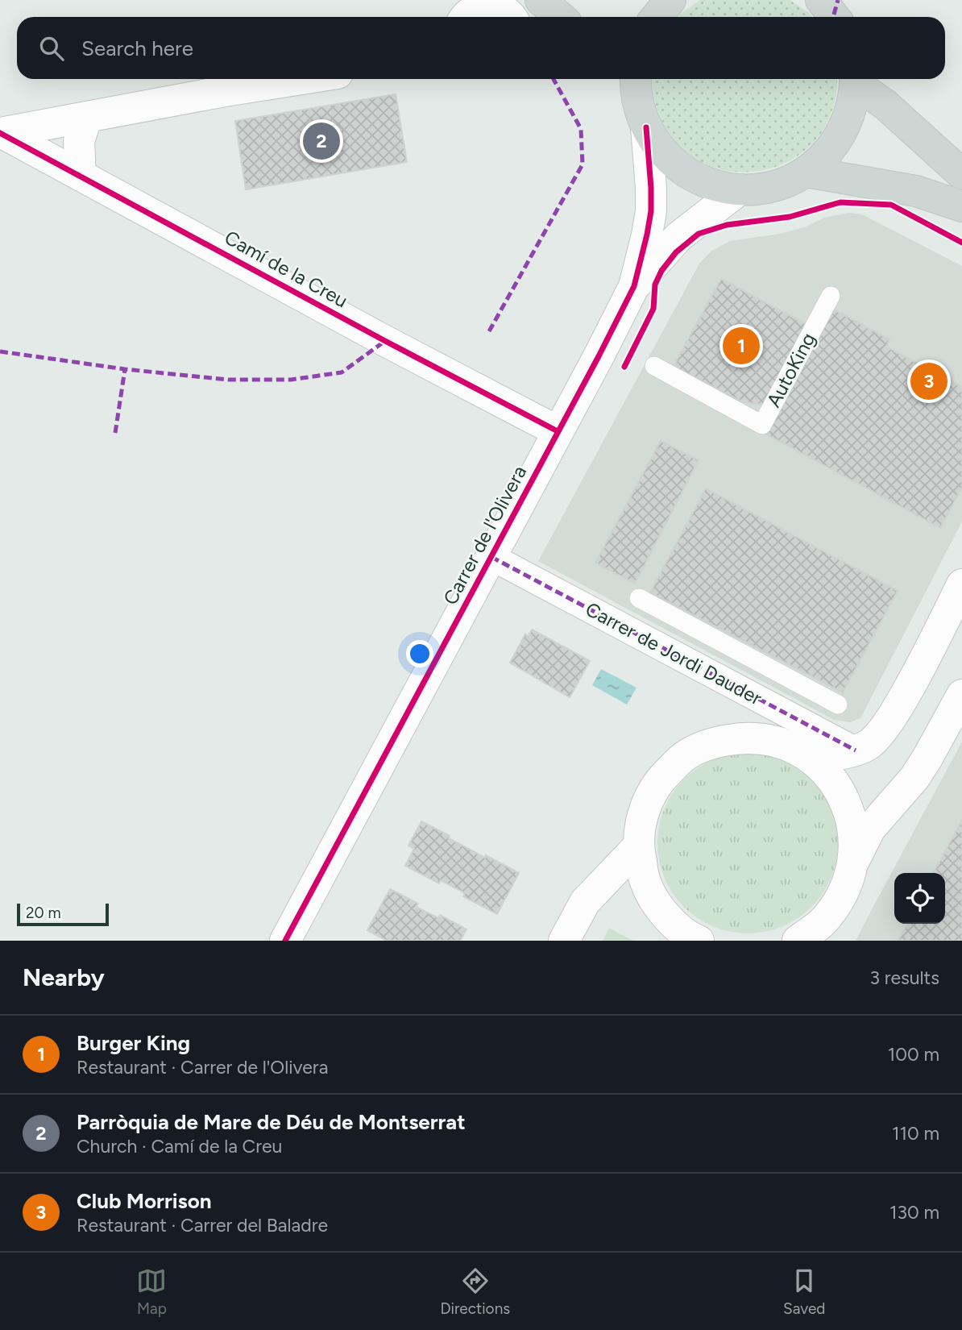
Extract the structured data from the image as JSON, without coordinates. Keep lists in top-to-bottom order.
{
  "streets": {
    "street": ["Camí de la Creu", "Carrer de l'Olivera", "Carrer de Jordi Dauder"],
    "lane": ["AutoKing"]
  },
  "crossings": [
    ["Camí de la Creu", "Carrer de l'Olivera"],
    ["Carrer de l'Olivera", "Carrer de Jordi Dauder"]
  ],
  "scale_bar": "20 m",
  "page": {
    "search": "Search here",
    "pins": ["2", "1", "3"],
    "scale": "20 m",
    "heading": ["Nearby", "3 results"],
    "list": [
      {
        "mark": "1",
        "name": "Burger King",
        "note": "Restaurant · Carrer de l'Olivera",
        "value": "100 m"
      },
      {
        "mark": "2",
        "name": "Parròquia de Mare de Déu de Montserrat",
        "note": "Church · Camí de la Creu",
        "value": "110 m"
      },
      {
        "mark": "3",
        "name": "Club Morrison",
        "note": "Restaurant · Carrer del Baladre",
        "value": "130 m"
      }
    ],
    "nav": ["Map", "Directions", "Saved"]
  }
}
